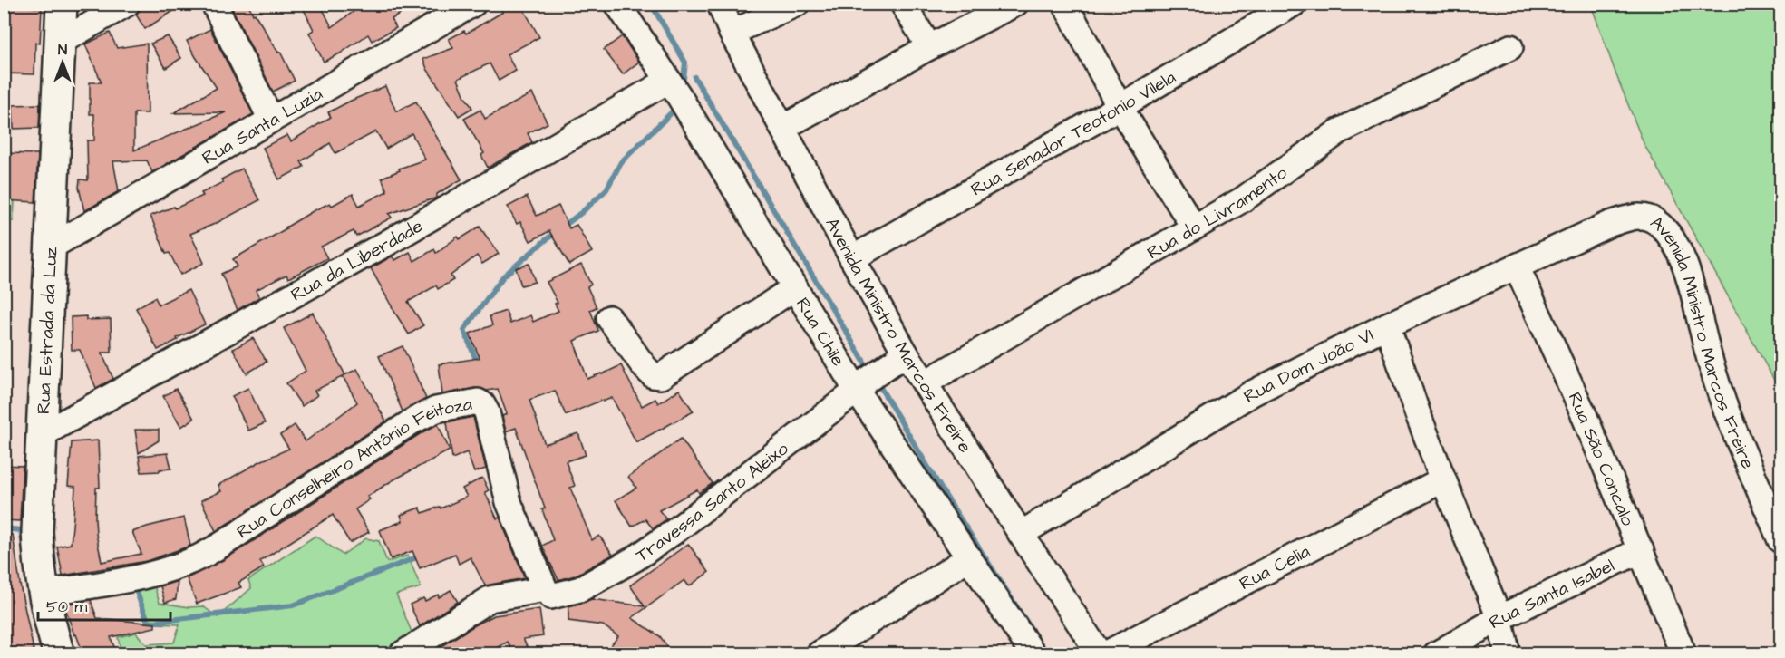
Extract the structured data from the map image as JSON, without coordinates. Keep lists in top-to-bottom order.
{
  "streets": {
    "main road": ["Rua Estrada da Luz"],
    "street": [
      "Rua Santa Luzia",
      "Rua Senador Teotonio Vilela",
      "Rua do Livramento",
      "Rua da Liberdade",
      "Rua Chile",
      "Avenida Ministro Marcos Freire",
      "Rua Dom João VI",
      "Rua São Concalo",
      "Rua Conselheiro Antônio Feitoza",
      "Travessa Santo Aleixo",
      "Rua Celia",
      "Rua Santa Isabel"
    ]
  },
  "crossings": [
    ["Rua Santa Luzia", "Rua Estrada da Luz"],
    ["Rua Senador Teotonio Vilela", "Avenida Ministro Marcos Freire"],
    ["Rua do Livramento", "Avenida Ministro Marcos Freire"],
    ["Rua da Liberdade", "Rua Estrada da Luz"],
    ["Rua da Liberdade", "Rua Chile"],
    ["Rua Estrada da Luz", "Rua Conselheiro Antônio Feitoza"],
    ["Rua Chile", "Travessa Santo Aleixo"],
    ["Avenida Ministro Marcos Freire", "Rua Dom João VI"],
    ["Rua Dom João VI", "Rua São Concalo"],
    ["Rua São Concalo", "Rua Santa Isabel"],
    ["Rua Conselheiro Antônio Feitoza", "Travessa Santo Aleixo"]
  ],
  "scale_bar": "50 m",
  "north": "top"
}
